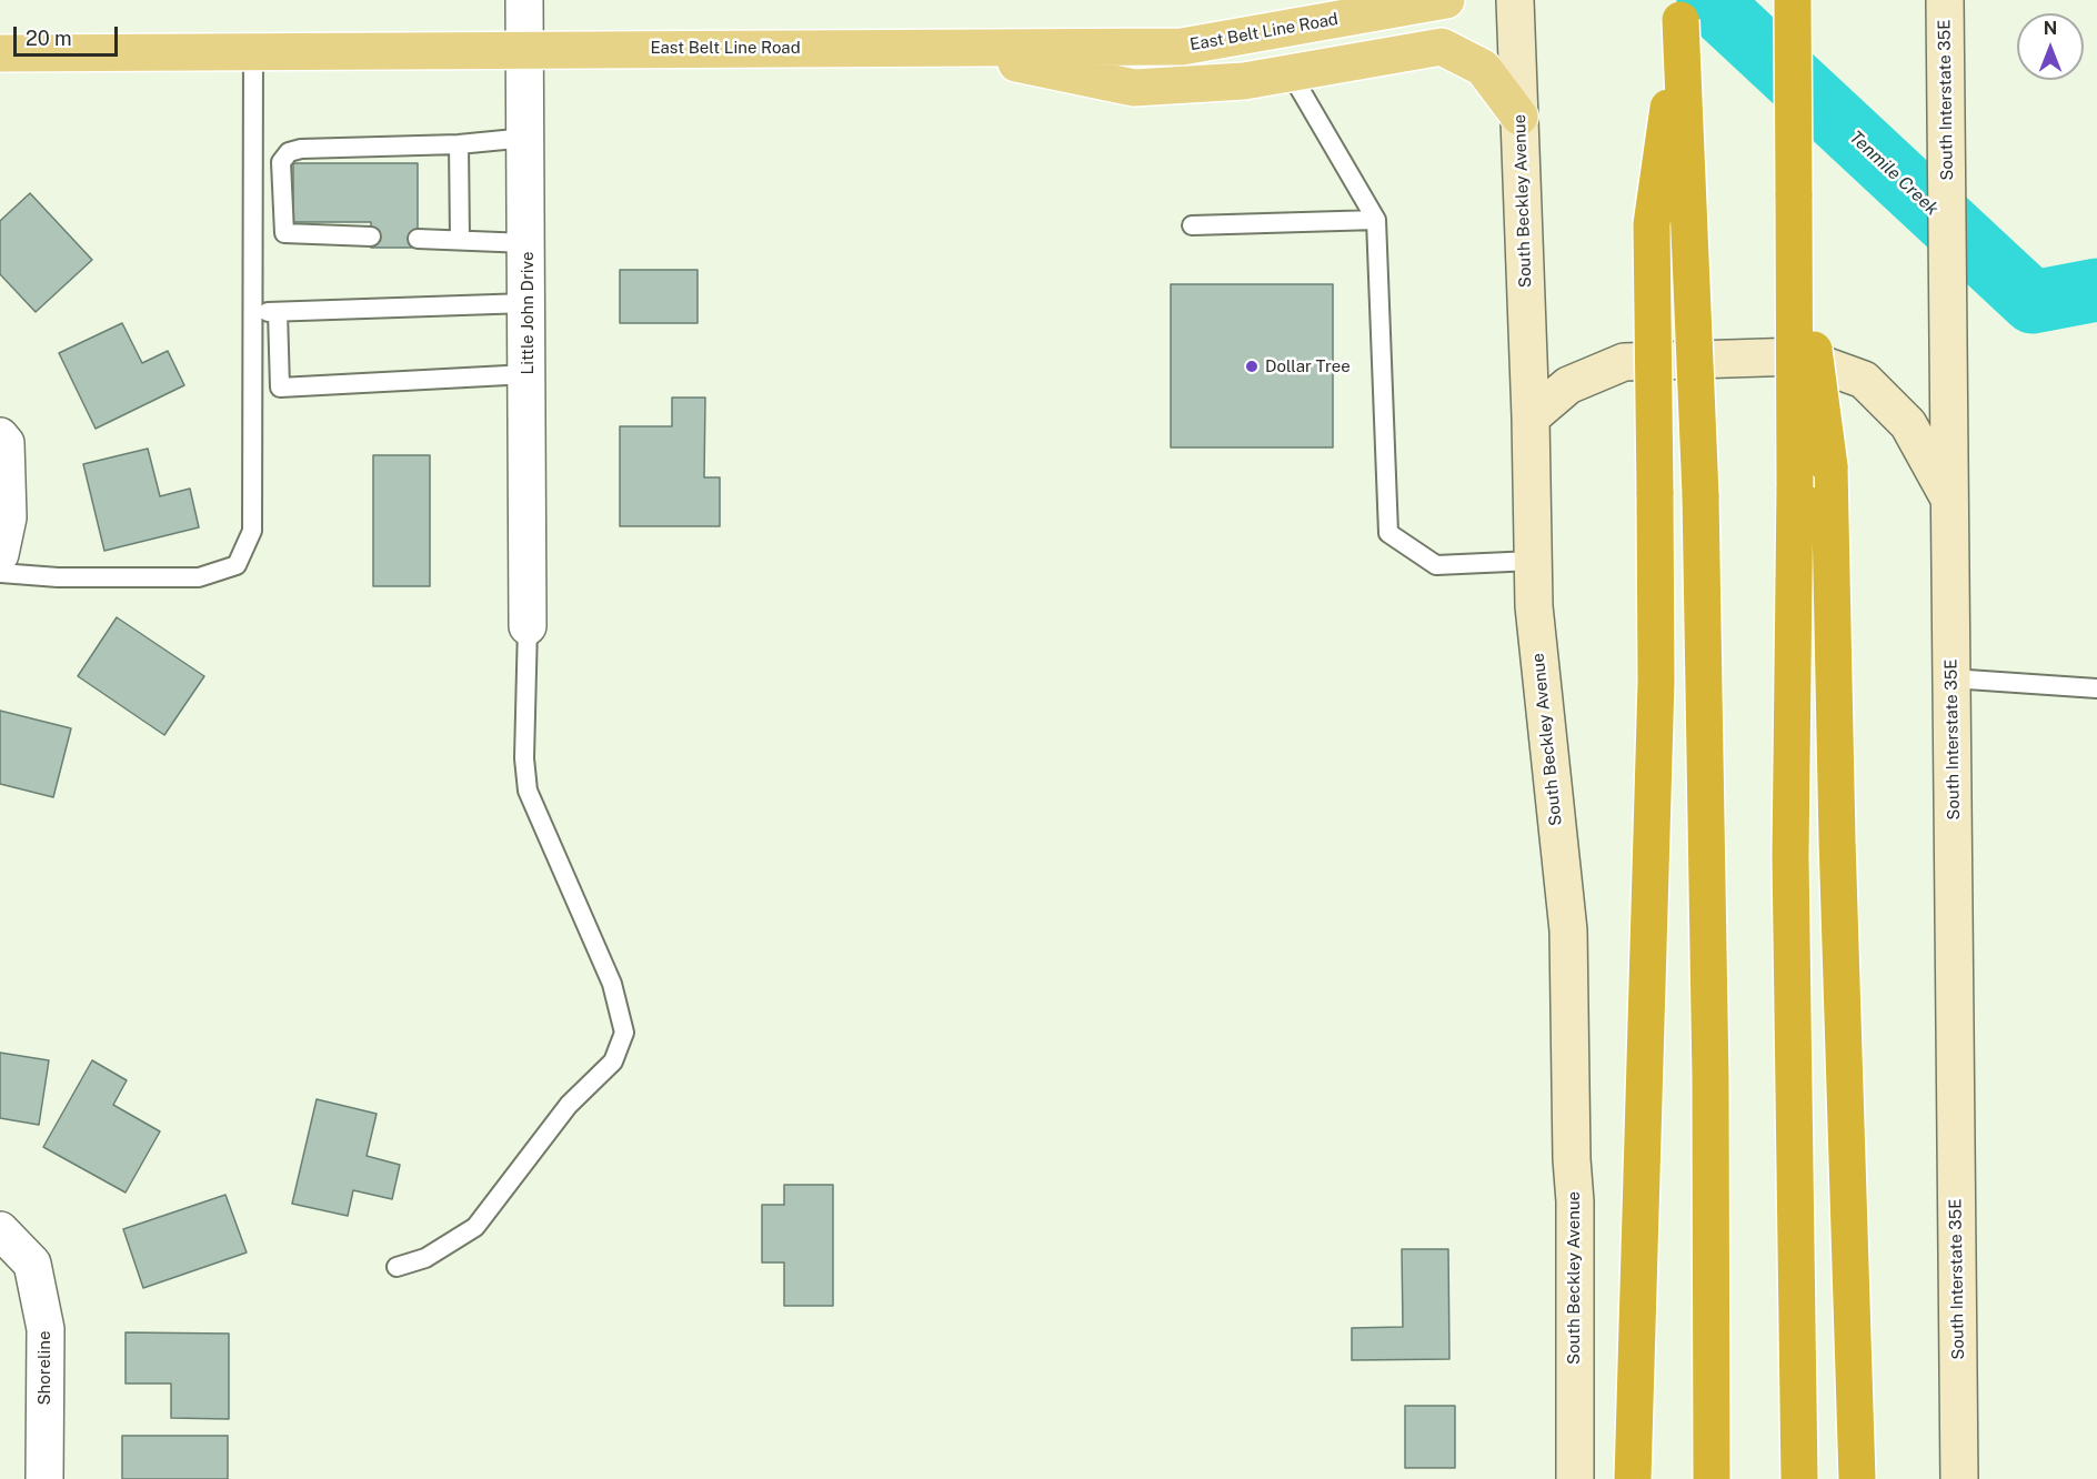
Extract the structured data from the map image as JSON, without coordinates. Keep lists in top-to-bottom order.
{
  "streets": {
    "main road": ["East Belt Line Road", "South Interstate 35E", "South Beckley Avenue"],
    "street": ["Little John Drive", "Shoreline"]
  },
  "crossings": [
    ["East Belt Line Road", "Little John Drive"]
  ],
  "water": ["Tenmile Creek"],
  "places": ["Dollar Tree"],
  "scale_bar": "20 m",
  "north": "top"
}
